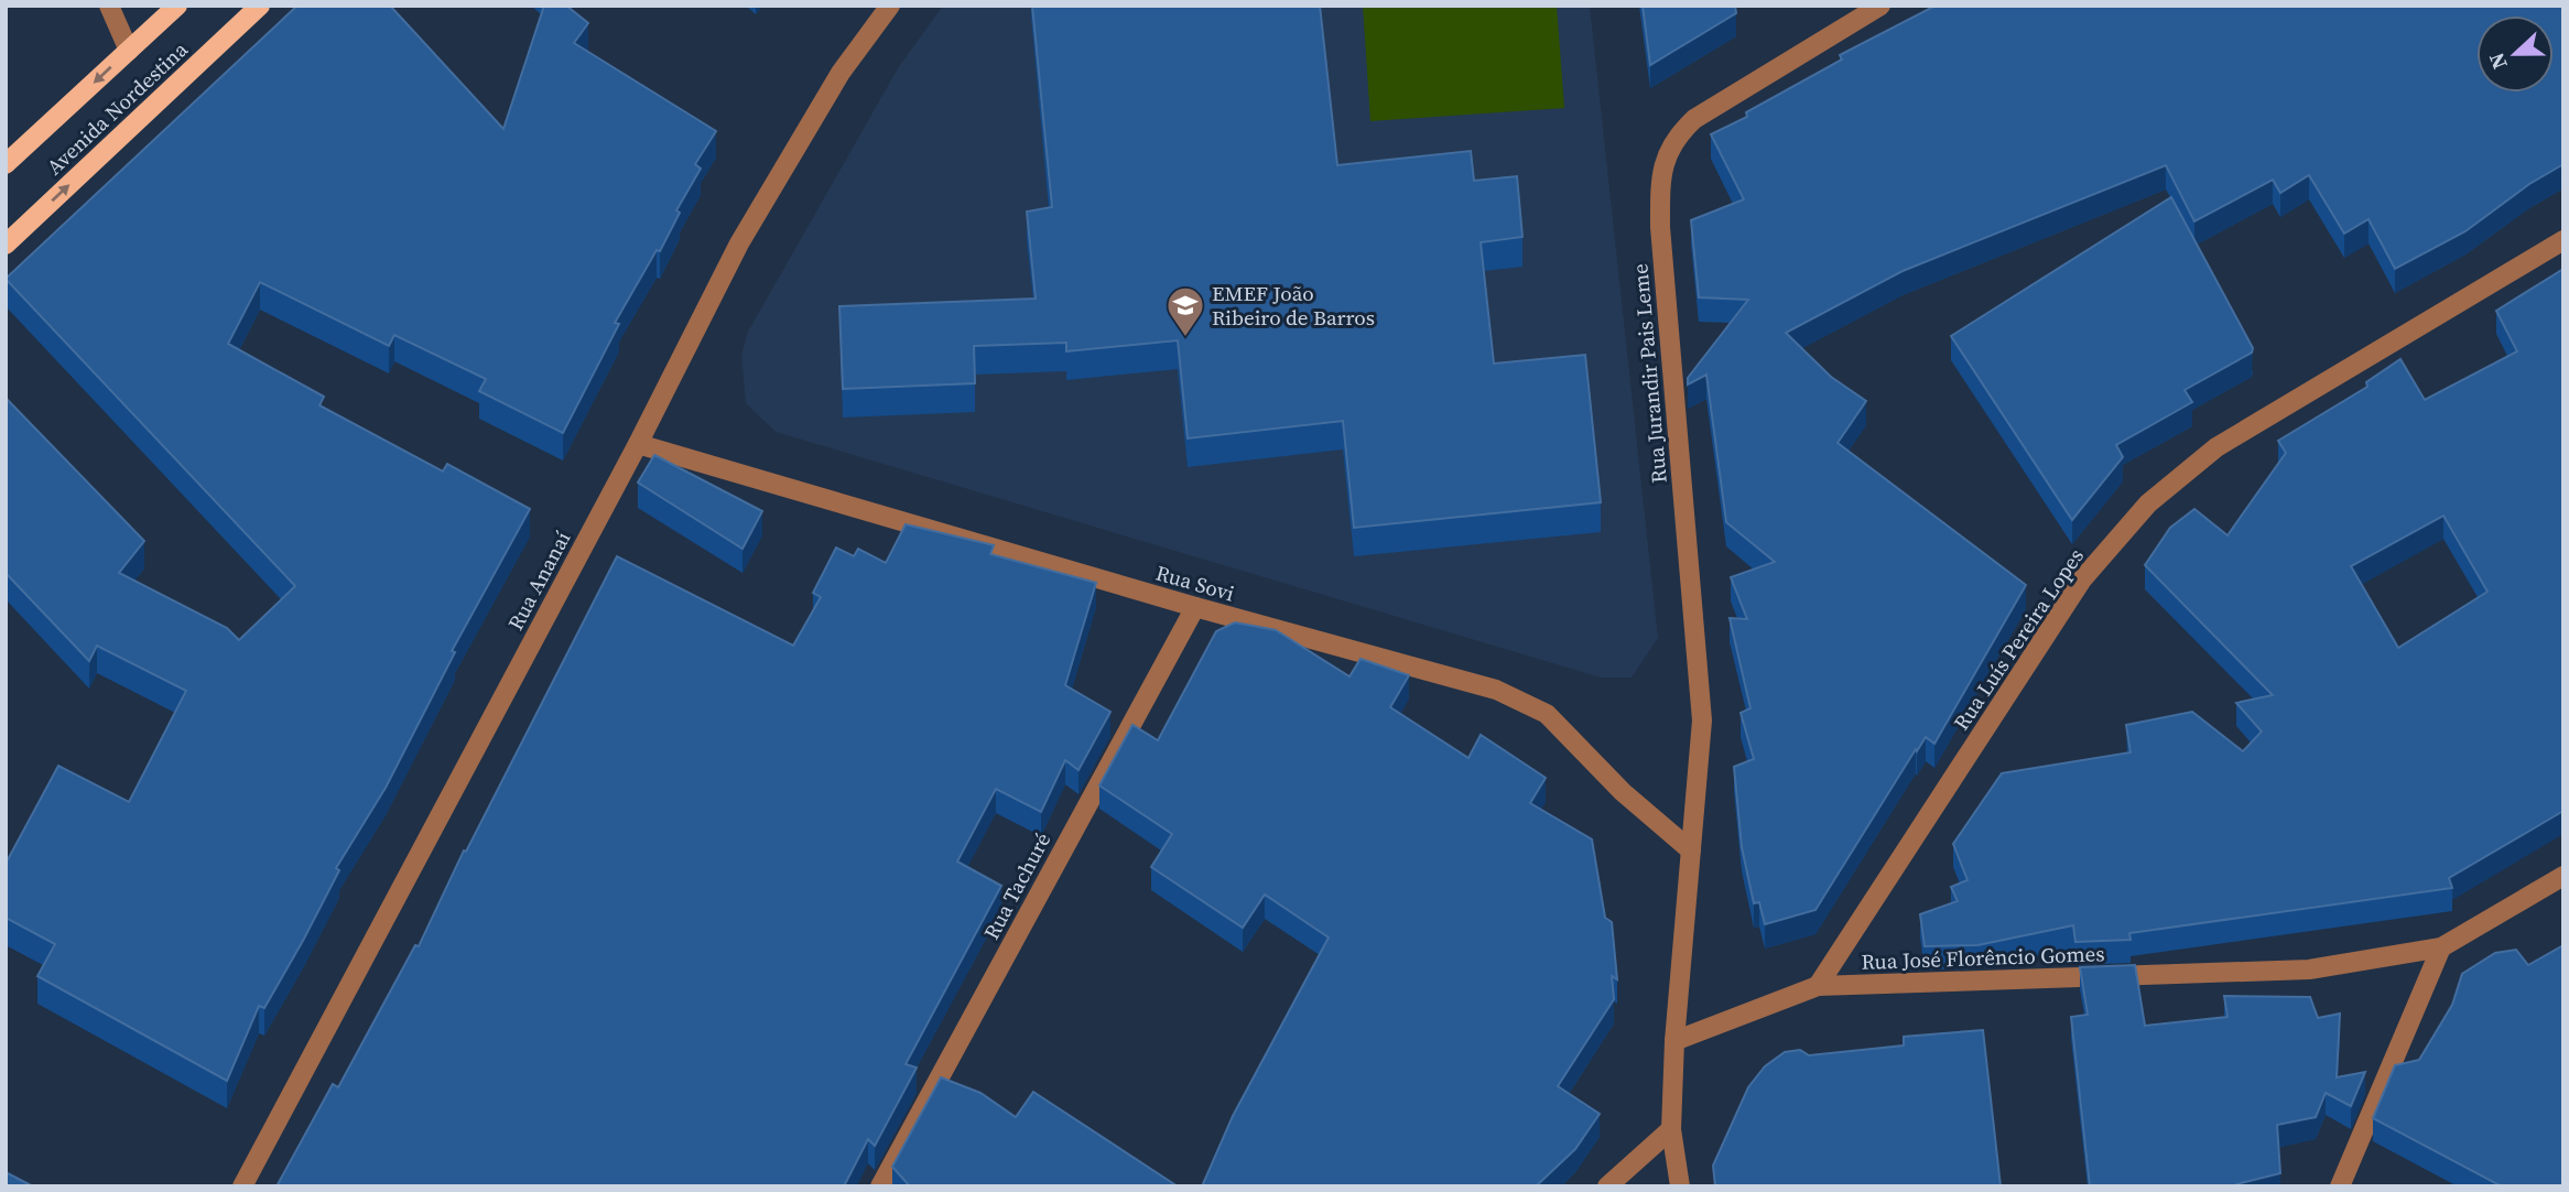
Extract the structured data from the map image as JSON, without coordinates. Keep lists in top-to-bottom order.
{
  "streets": {
    "main road": ["Avenida Nordestina"],
    "street": [
      "Rua Jurandir Pais Leme",
      "Rua Ananaí",
      "Rua Sovi",
      "Rua Luís Pereira Lopes",
      "Rua Tachuré",
      "Rua José Florêncio Gomes"
    ]
  },
  "crossings": [
    ["Rua Jurandir Pais Leme", "Rua Sovi"],
    ["Rua Jurandir Pais Leme", "Rua José Florêncio Gomes"],
    ["Rua Ananaí", "Rua Sovi"],
    ["Rua Sovi", "Rua Tachuré"],
    ["Rua Luís Pereira Lopes", "Rua José Florêncio Gomes"]
  ],
  "places": {
    "school or university": ["EMEF João Ribeiro de Barros"]
  },
  "north": "left"
}
